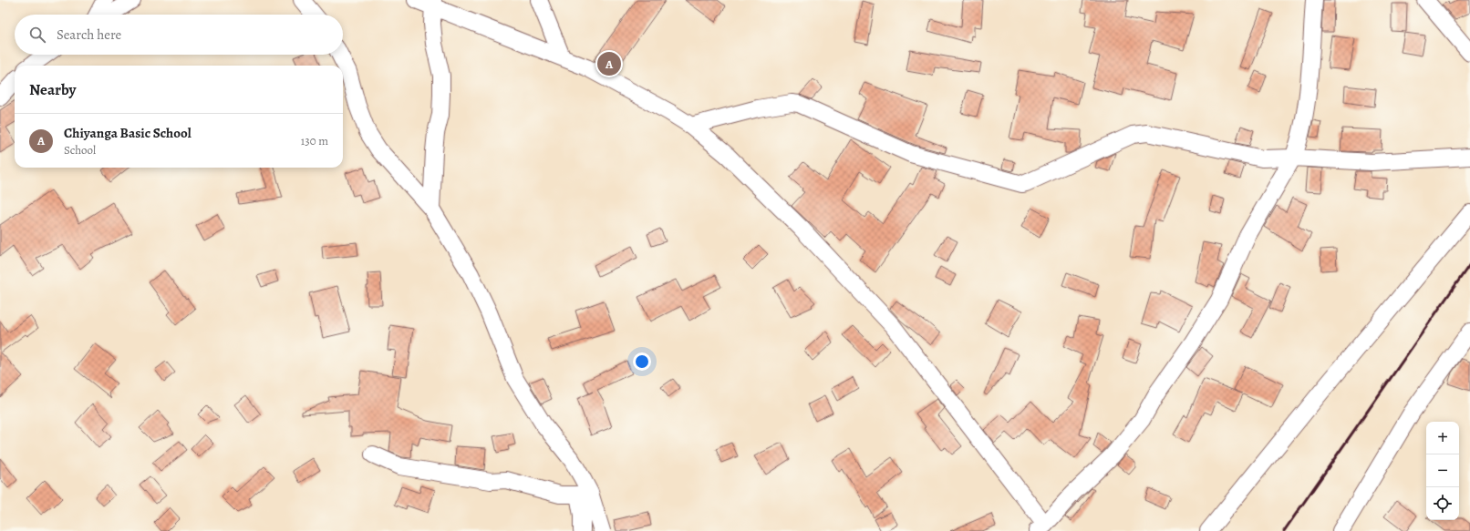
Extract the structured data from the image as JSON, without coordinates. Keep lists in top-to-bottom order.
{
  "page": {
    "search": "Search here",
    "pins": "A",
    "heading": "Nearby",
    "list": [
      {
        "mark": "A",
        "name": "Chiyanga Basic School",
        "note": "School",
        "value": "130 m"
      }
    ],
    "map_buttons": ["+", "−"]
  }
}
